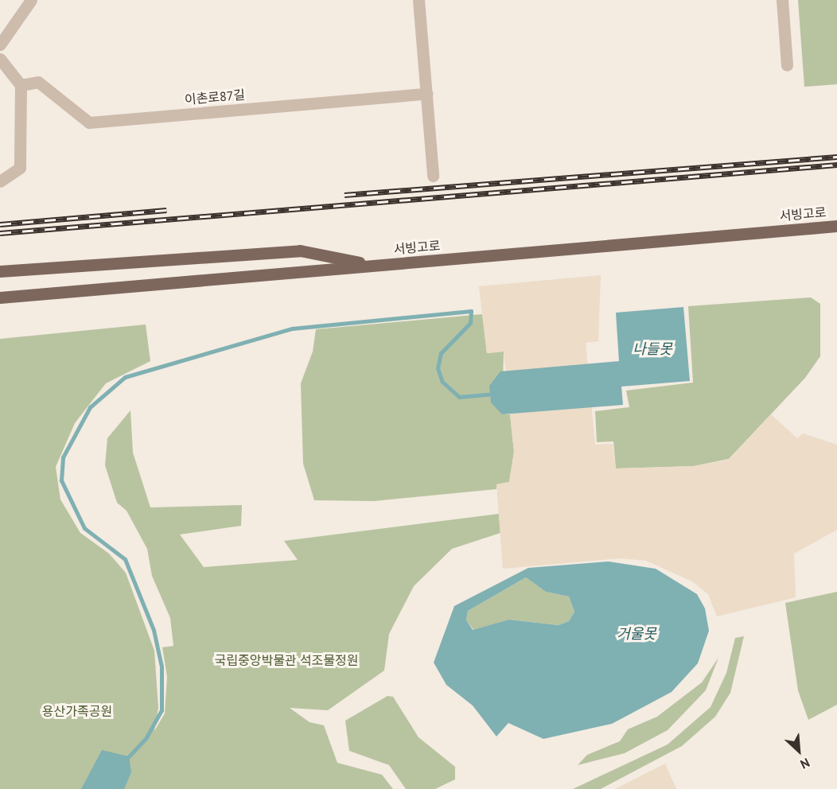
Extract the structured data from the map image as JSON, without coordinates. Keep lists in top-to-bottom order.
{
  "streets": {
    "main road": ["서빙고로"],
    "street": ["이촌로87길"]
  },
  "water": ["나들못", "거울못"],
  "parks": ["국립중앙박물관 석조물정원", "용산가족공원"],
  "north": "bottom right"
}
